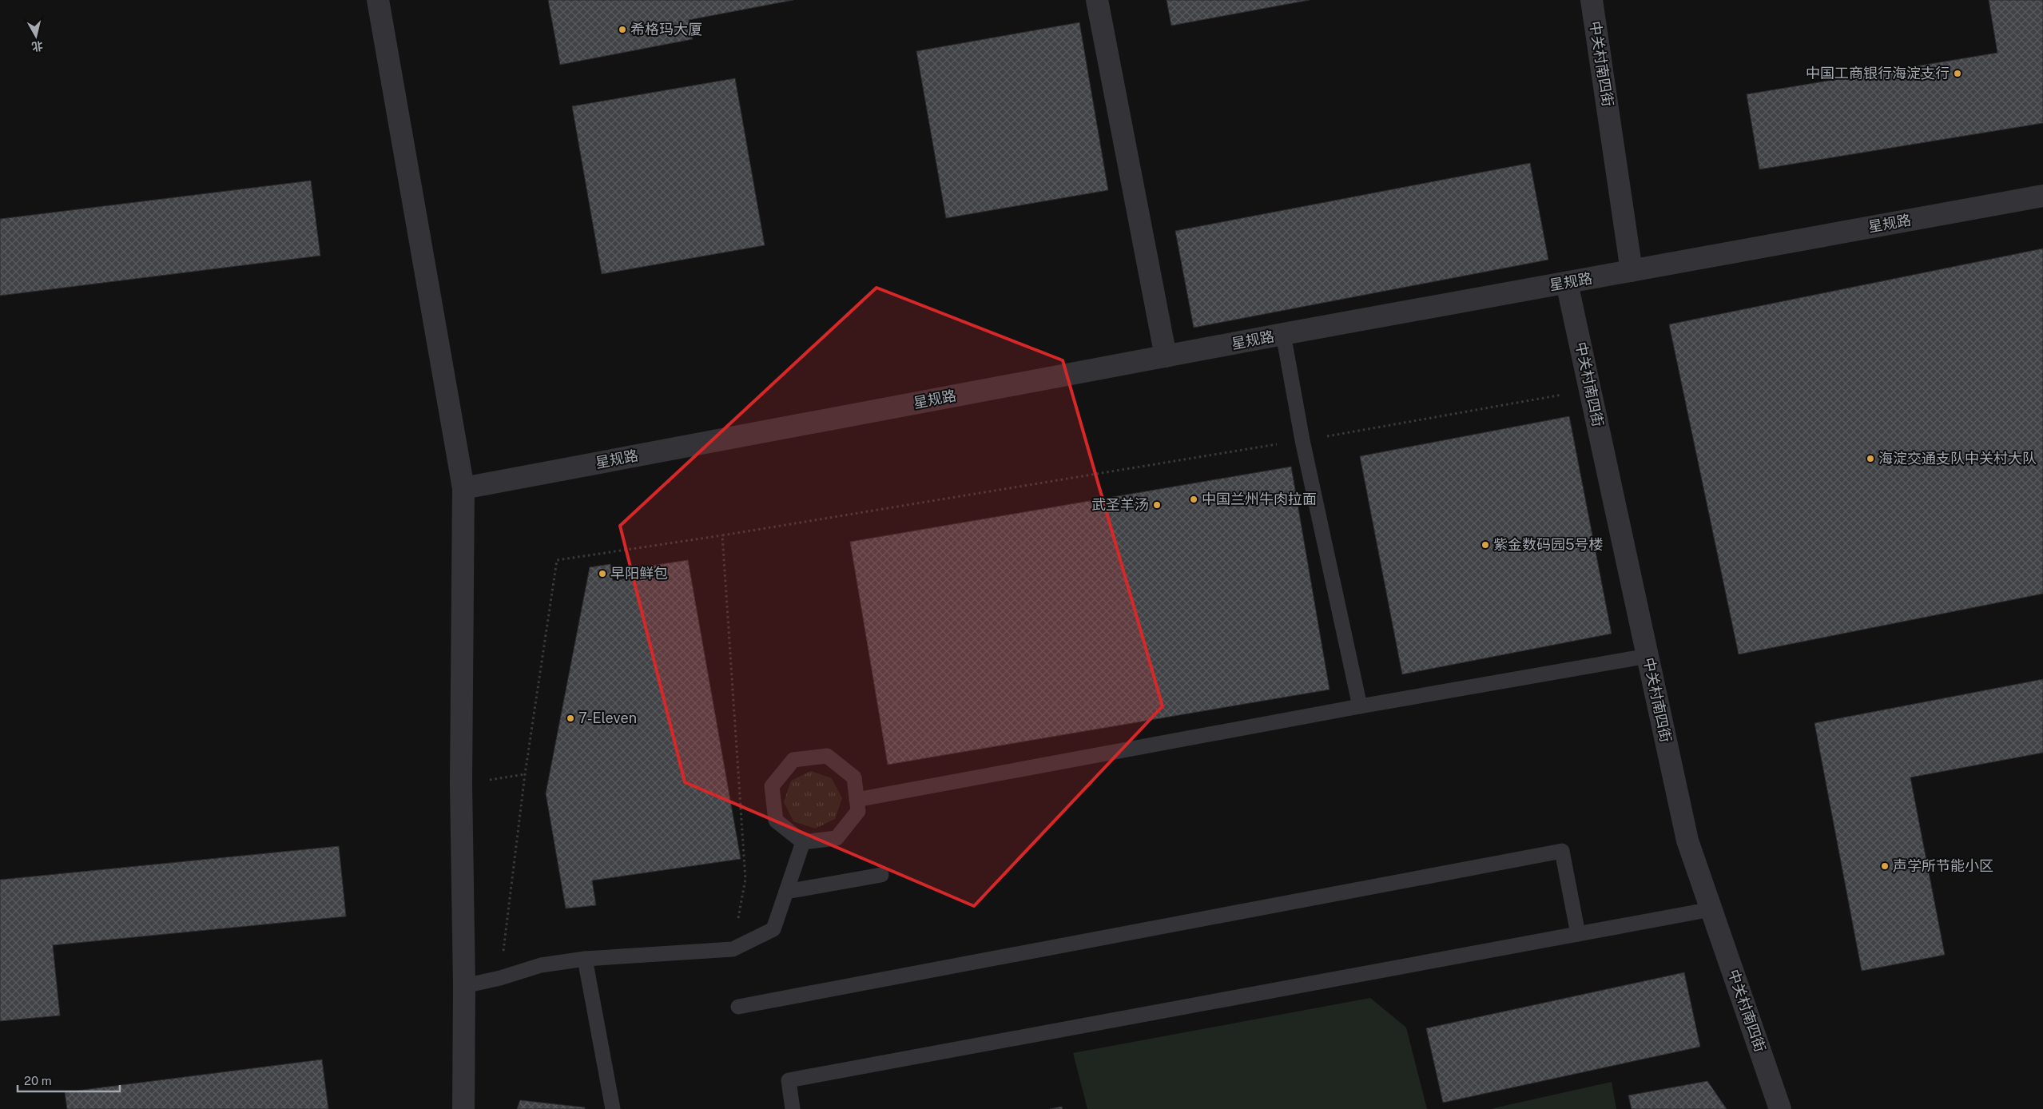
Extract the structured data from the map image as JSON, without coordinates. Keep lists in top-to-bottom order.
{
  "streets": {
    "street": ["中关村南四街", "星规路"]
  },
  "crossings": [
    ["中关村南四街", "星规路"]
  ],
  "places": [
    "希格玛大厦",
    "中国工商银行海淀支行",
    "海淀交通支队中关村大队",
    "中国兰州牛肉拉面",
    "武圣羊汤",
    "紫金数码园5号楼",
    "早阳鲜包",
    "7-Eleven",
    "声学所节能小区"
  ],
  "scale_bar": "20 m",
  "north": "bottom"
}
